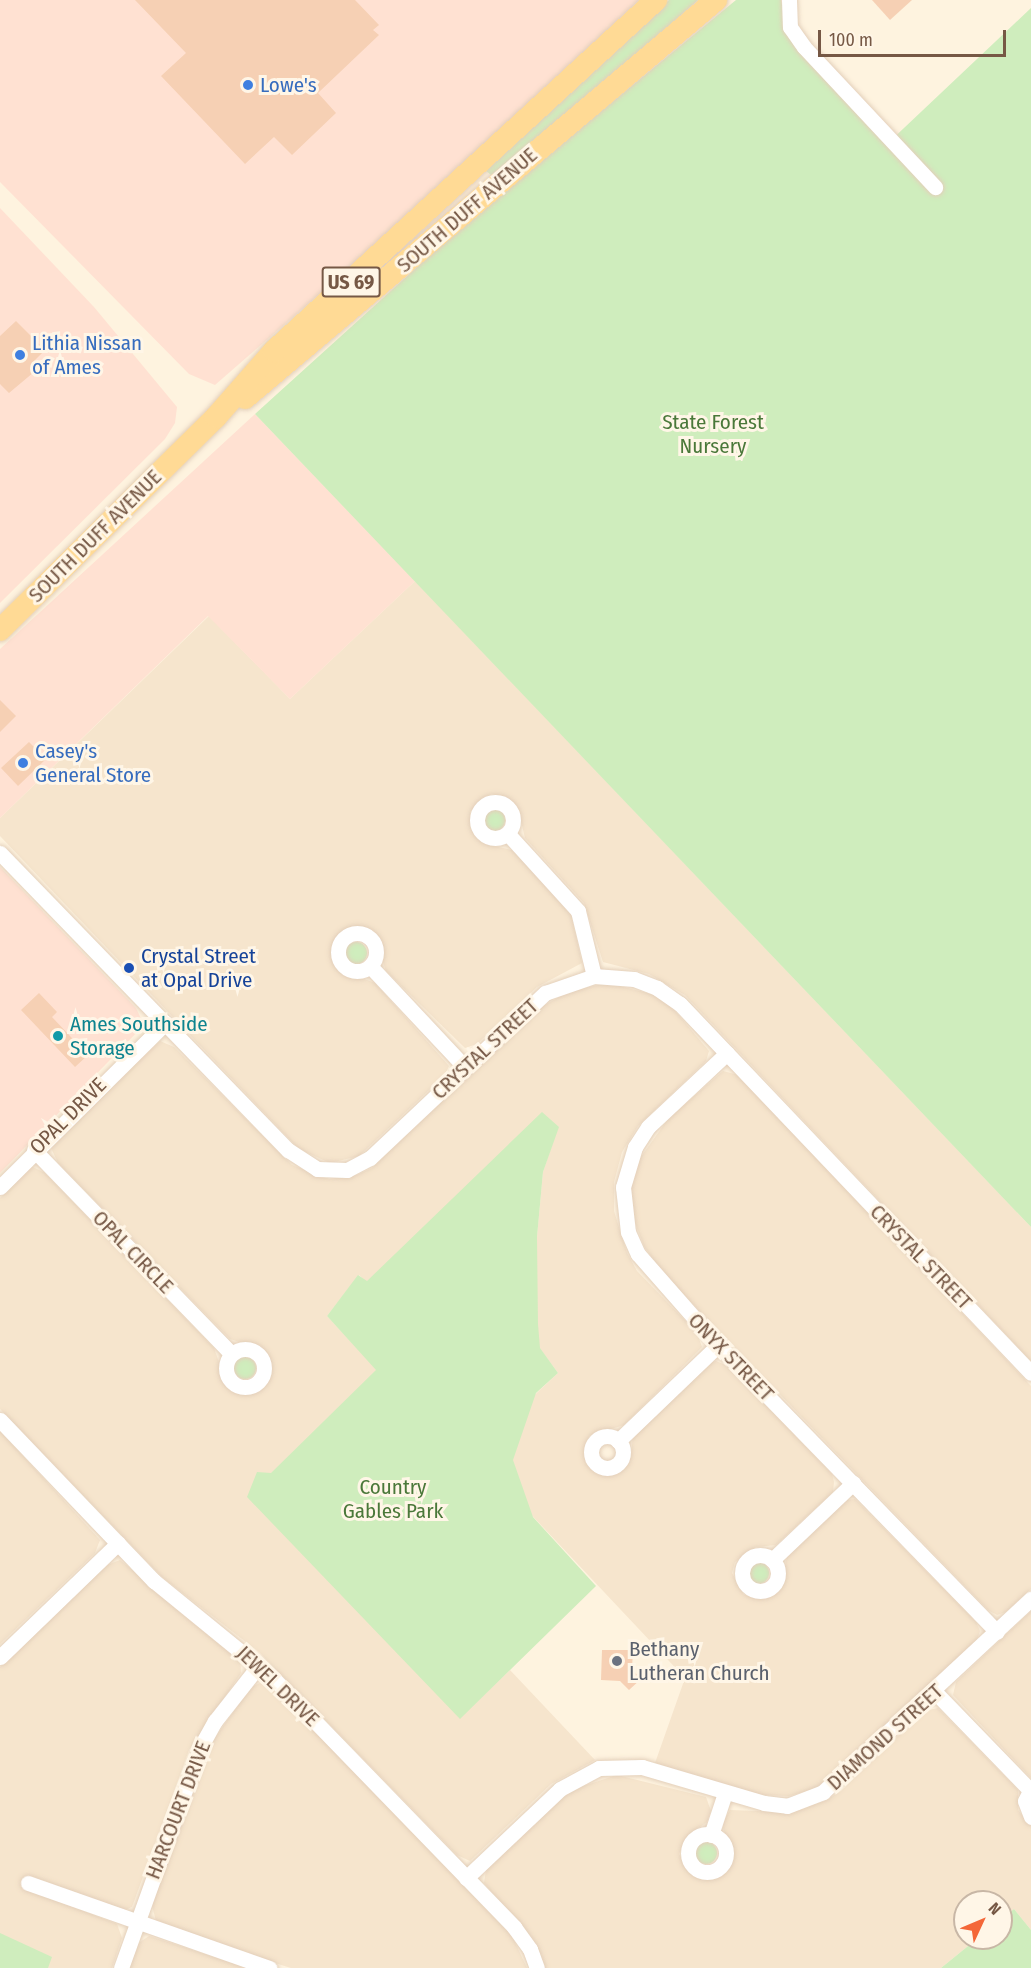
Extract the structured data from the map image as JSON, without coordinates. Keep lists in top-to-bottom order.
{
  "streets": {
    "main road": ["SOUTH DUFF AVENUE", "US 69"],
    "street": [
      "CRYSTAL STREET",
      "OPAL DRIVE",
      "OPAL CIRCLE",
      "ONYX STREET",
      "JEWEL DRIVE",
      "DIAMOND STREET",
      "HARCOURT DRIVE"
    ]
  },
  "crossings": [
    ["CRYSTAL STREET", "OPAL DRIVE"],
    ["CRYSTAL STREET", "ONYX STREET"],
    ["OPAL DRIVE", "OPAL CIRCLE"],
    ["ONYX STREET", "DIAMOND STREET"],
    ["JEWEL DRIVE", "DIAMOND STREET"],
    ["JEWEL DRIVE", "HARCOURT DRIVE"]
  ],
  "parks": ["State Forest Nursery", "Country Gables Park"],
  "places": [
    "Lowe's",
    "Lithia Nissan of Ames",
    "Casey's General Store",
    "Crystal Street at Opal Drive",
    "Ames Southside Storage",
    "Bethany Lutheran Church"
  ],
  "scale_bar": "100 m",
  "north": "top right"
}
